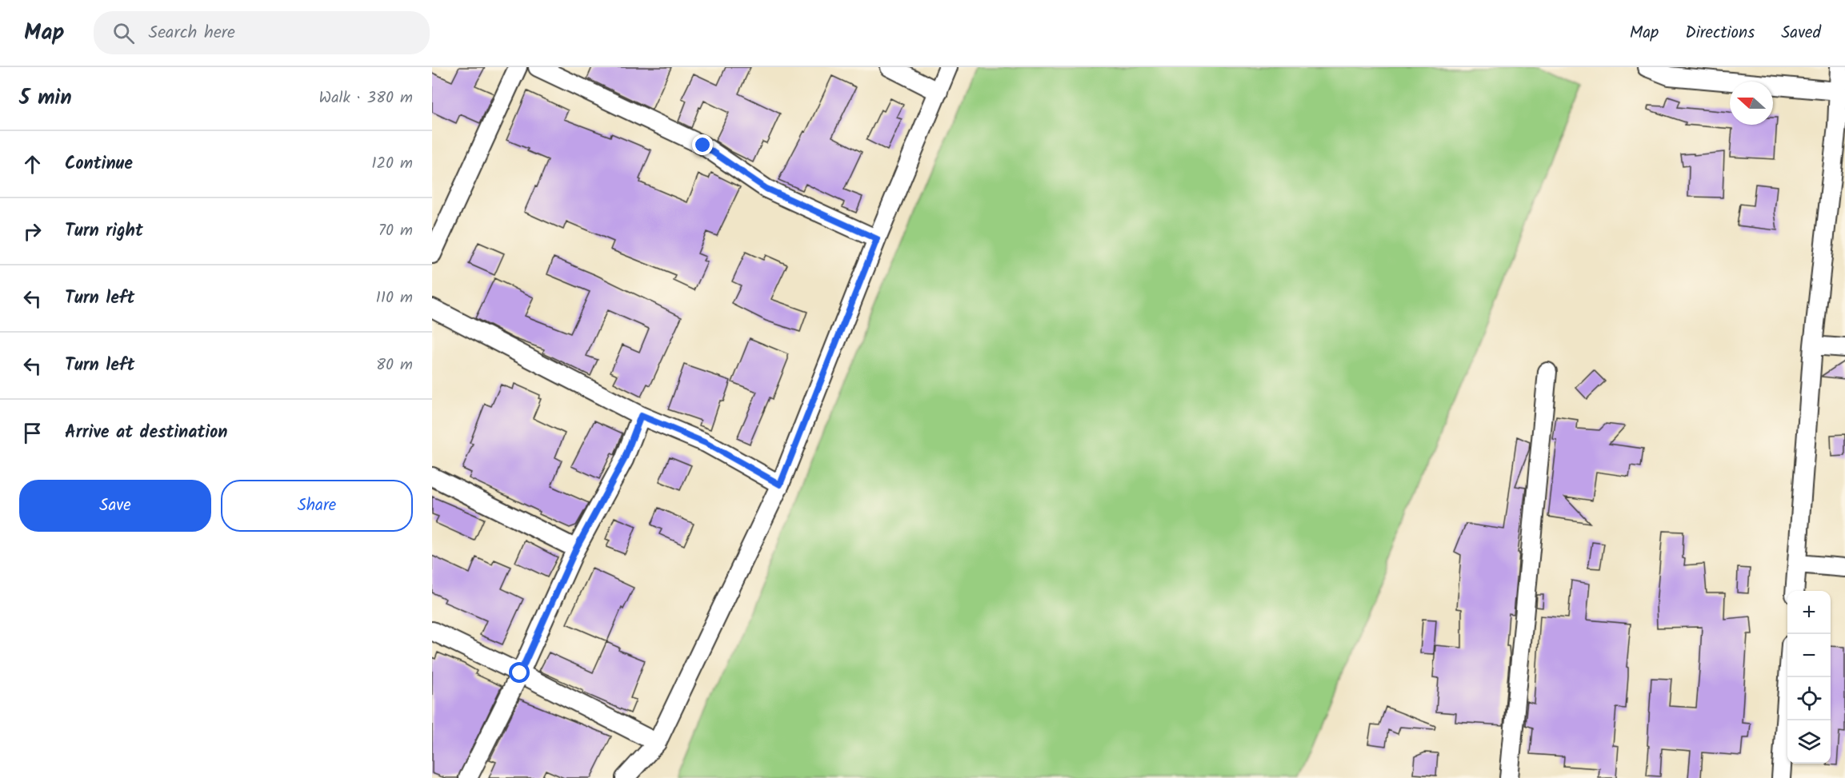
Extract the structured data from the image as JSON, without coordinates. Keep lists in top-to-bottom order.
{
  "north": "left",
  "page": {
    "header": "Map",
    "search": "Search here",
    "nav": ["Map", "Directions", "Saved"],
    "heading": ["5 min", "Walk · 380 m"],
    "list": [
      ["Continue", "120 m"],
      ["Turn right", "70 m"],
      ["Turn left", "110 m"],
      ["Turn left", "80 m"],
      "Arrive at destination"
    ],
    "buttons": ["Save", "Share"],
    "map_buttons": ["+", "−"]
  }
}
